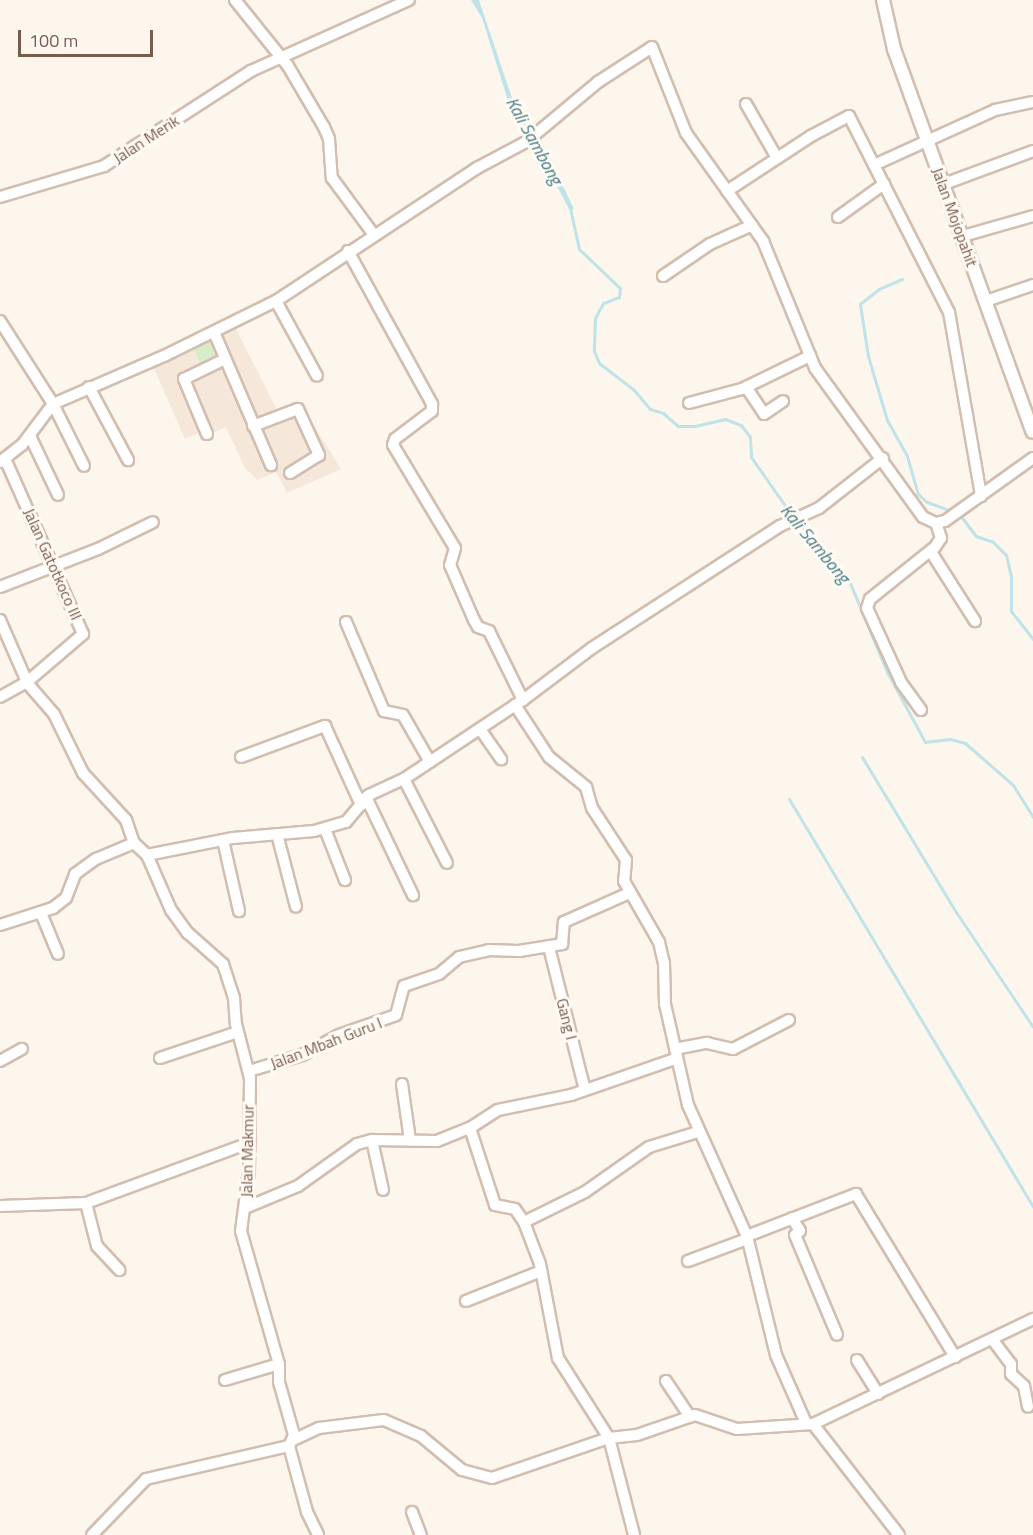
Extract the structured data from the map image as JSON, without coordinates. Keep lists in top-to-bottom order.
{
  "streets": {
    "street": [
      "Jalan Merik",
      "Jalan Mojopahit",
      "Jalan Gatotkoco III",
      "Gang I",
      "Jalan Mbah Guru I",
      "Jalan Makmur"
    ]
  },
  "crossings": [
    ["Gang I", "Jalan Mbah Guru I"],
    ["Jalan Mbah Guru I", "Jalan Makmur"]
  ],
  "water": ["Kali Sambong"],
  "scale_bar": "100 m"
}
